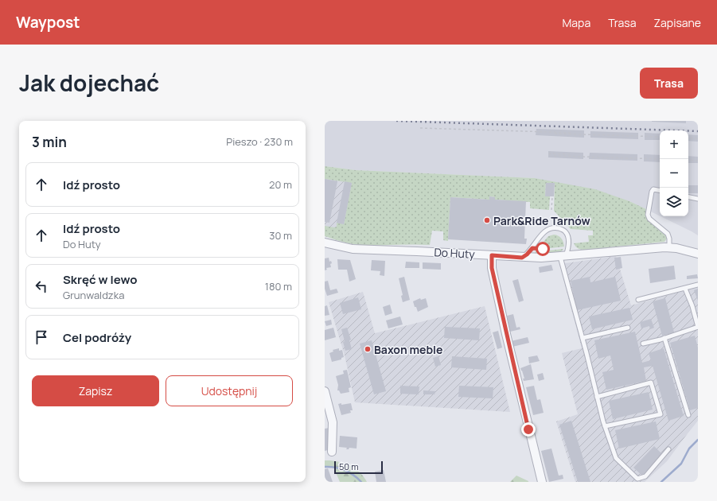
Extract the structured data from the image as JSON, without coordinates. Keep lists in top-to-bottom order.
{
  "streets": {
    "street": ["Do Huty"]
  },
  "places": ["Park&Ride Tarnów", "Baxon meble"],
  "scale_bar": "50 m",
  "page": {
    "header": "Waypost",
    "nav": ["Mapa", "Trasa", "Zapisane"],
    "title": "Jak dojechać",
    "buttons": [
      "Trasa",
      ["Zapisz", "Udostępnij"]
    ],
    "heading": ["3 min", "Pieszo · 230 m"],
    "map_buttons": ["+", "−"],
    "list": [
      ["Idź prosto", "20 m"],
      ["Idź prosto", "Do Huty", "30 m"],
      ["Skręć w lewo", "Grunwaldzka", "180 m"],
      "Cel podróży"
    ],
    "scale": "50 m"
  }
}
